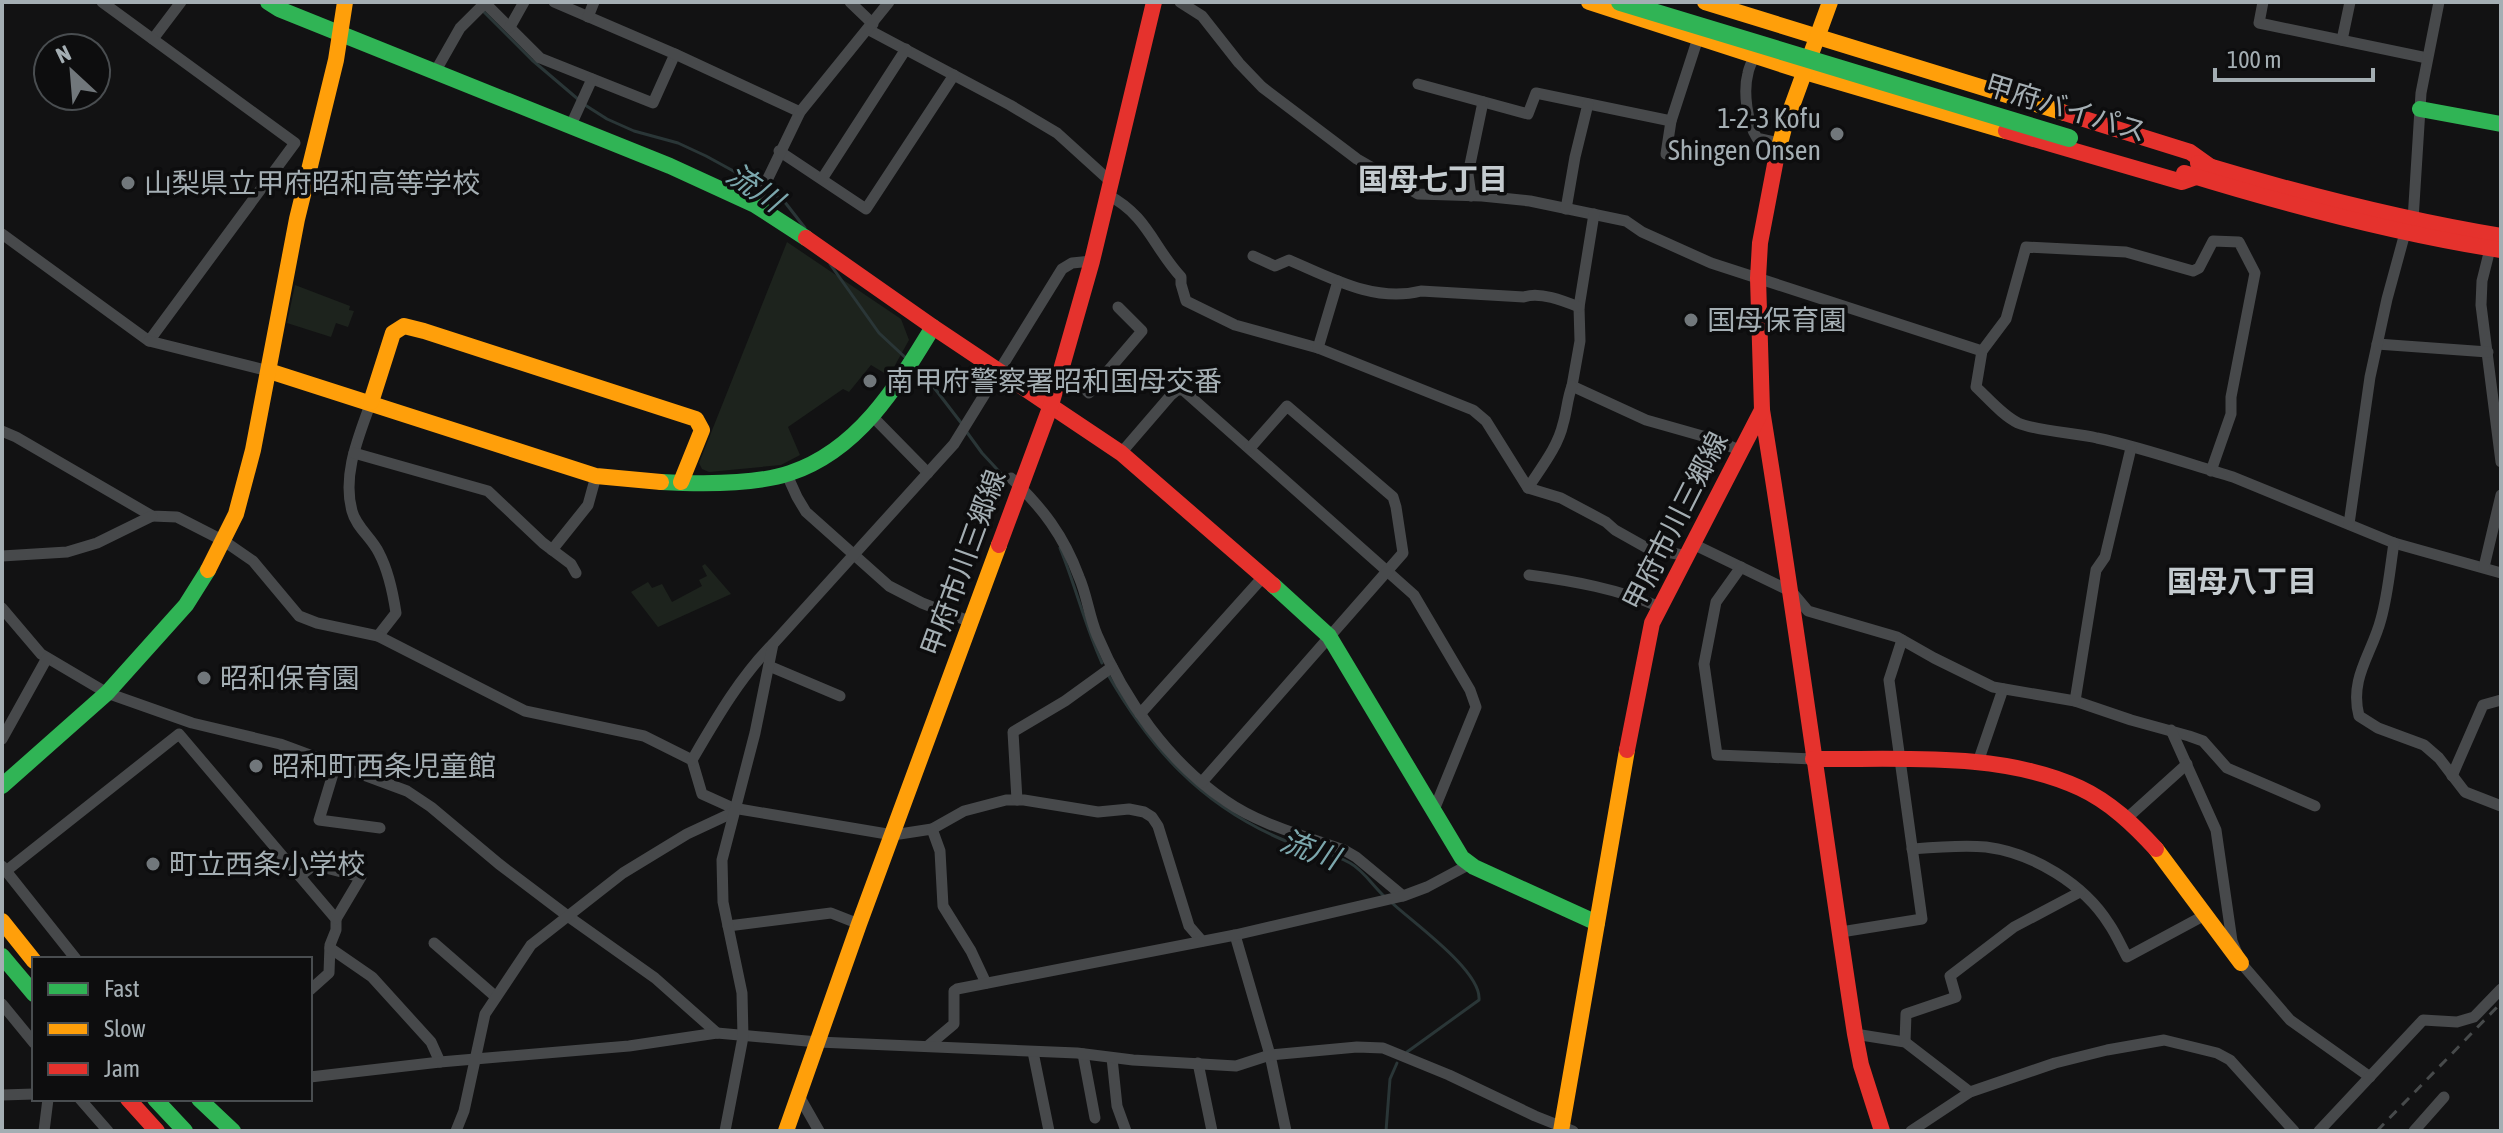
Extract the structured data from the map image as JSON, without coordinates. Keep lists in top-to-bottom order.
{
  "streets": {
    "main road": ["甲府バイパス", "甲府市川三郷線"]
  },
  "districts": ["国母七丁目", "国母八丁目"],
  "water": ["流川"],
  "places": [
    "1-2-3 Kofu Shingen Onsen",
    "山梨県立甲府昭和高等学校",
    "国母保育園",
    "南甲府警察署昭和国母交番",
    "昭和保育園",
    "昭和町西条児童館",
    "町立西条小学校"
  ],
  "legend": ["Fast", "Slow", "Jam"],
  "scale_bar": "100 m",
  "north": "top left"
}
